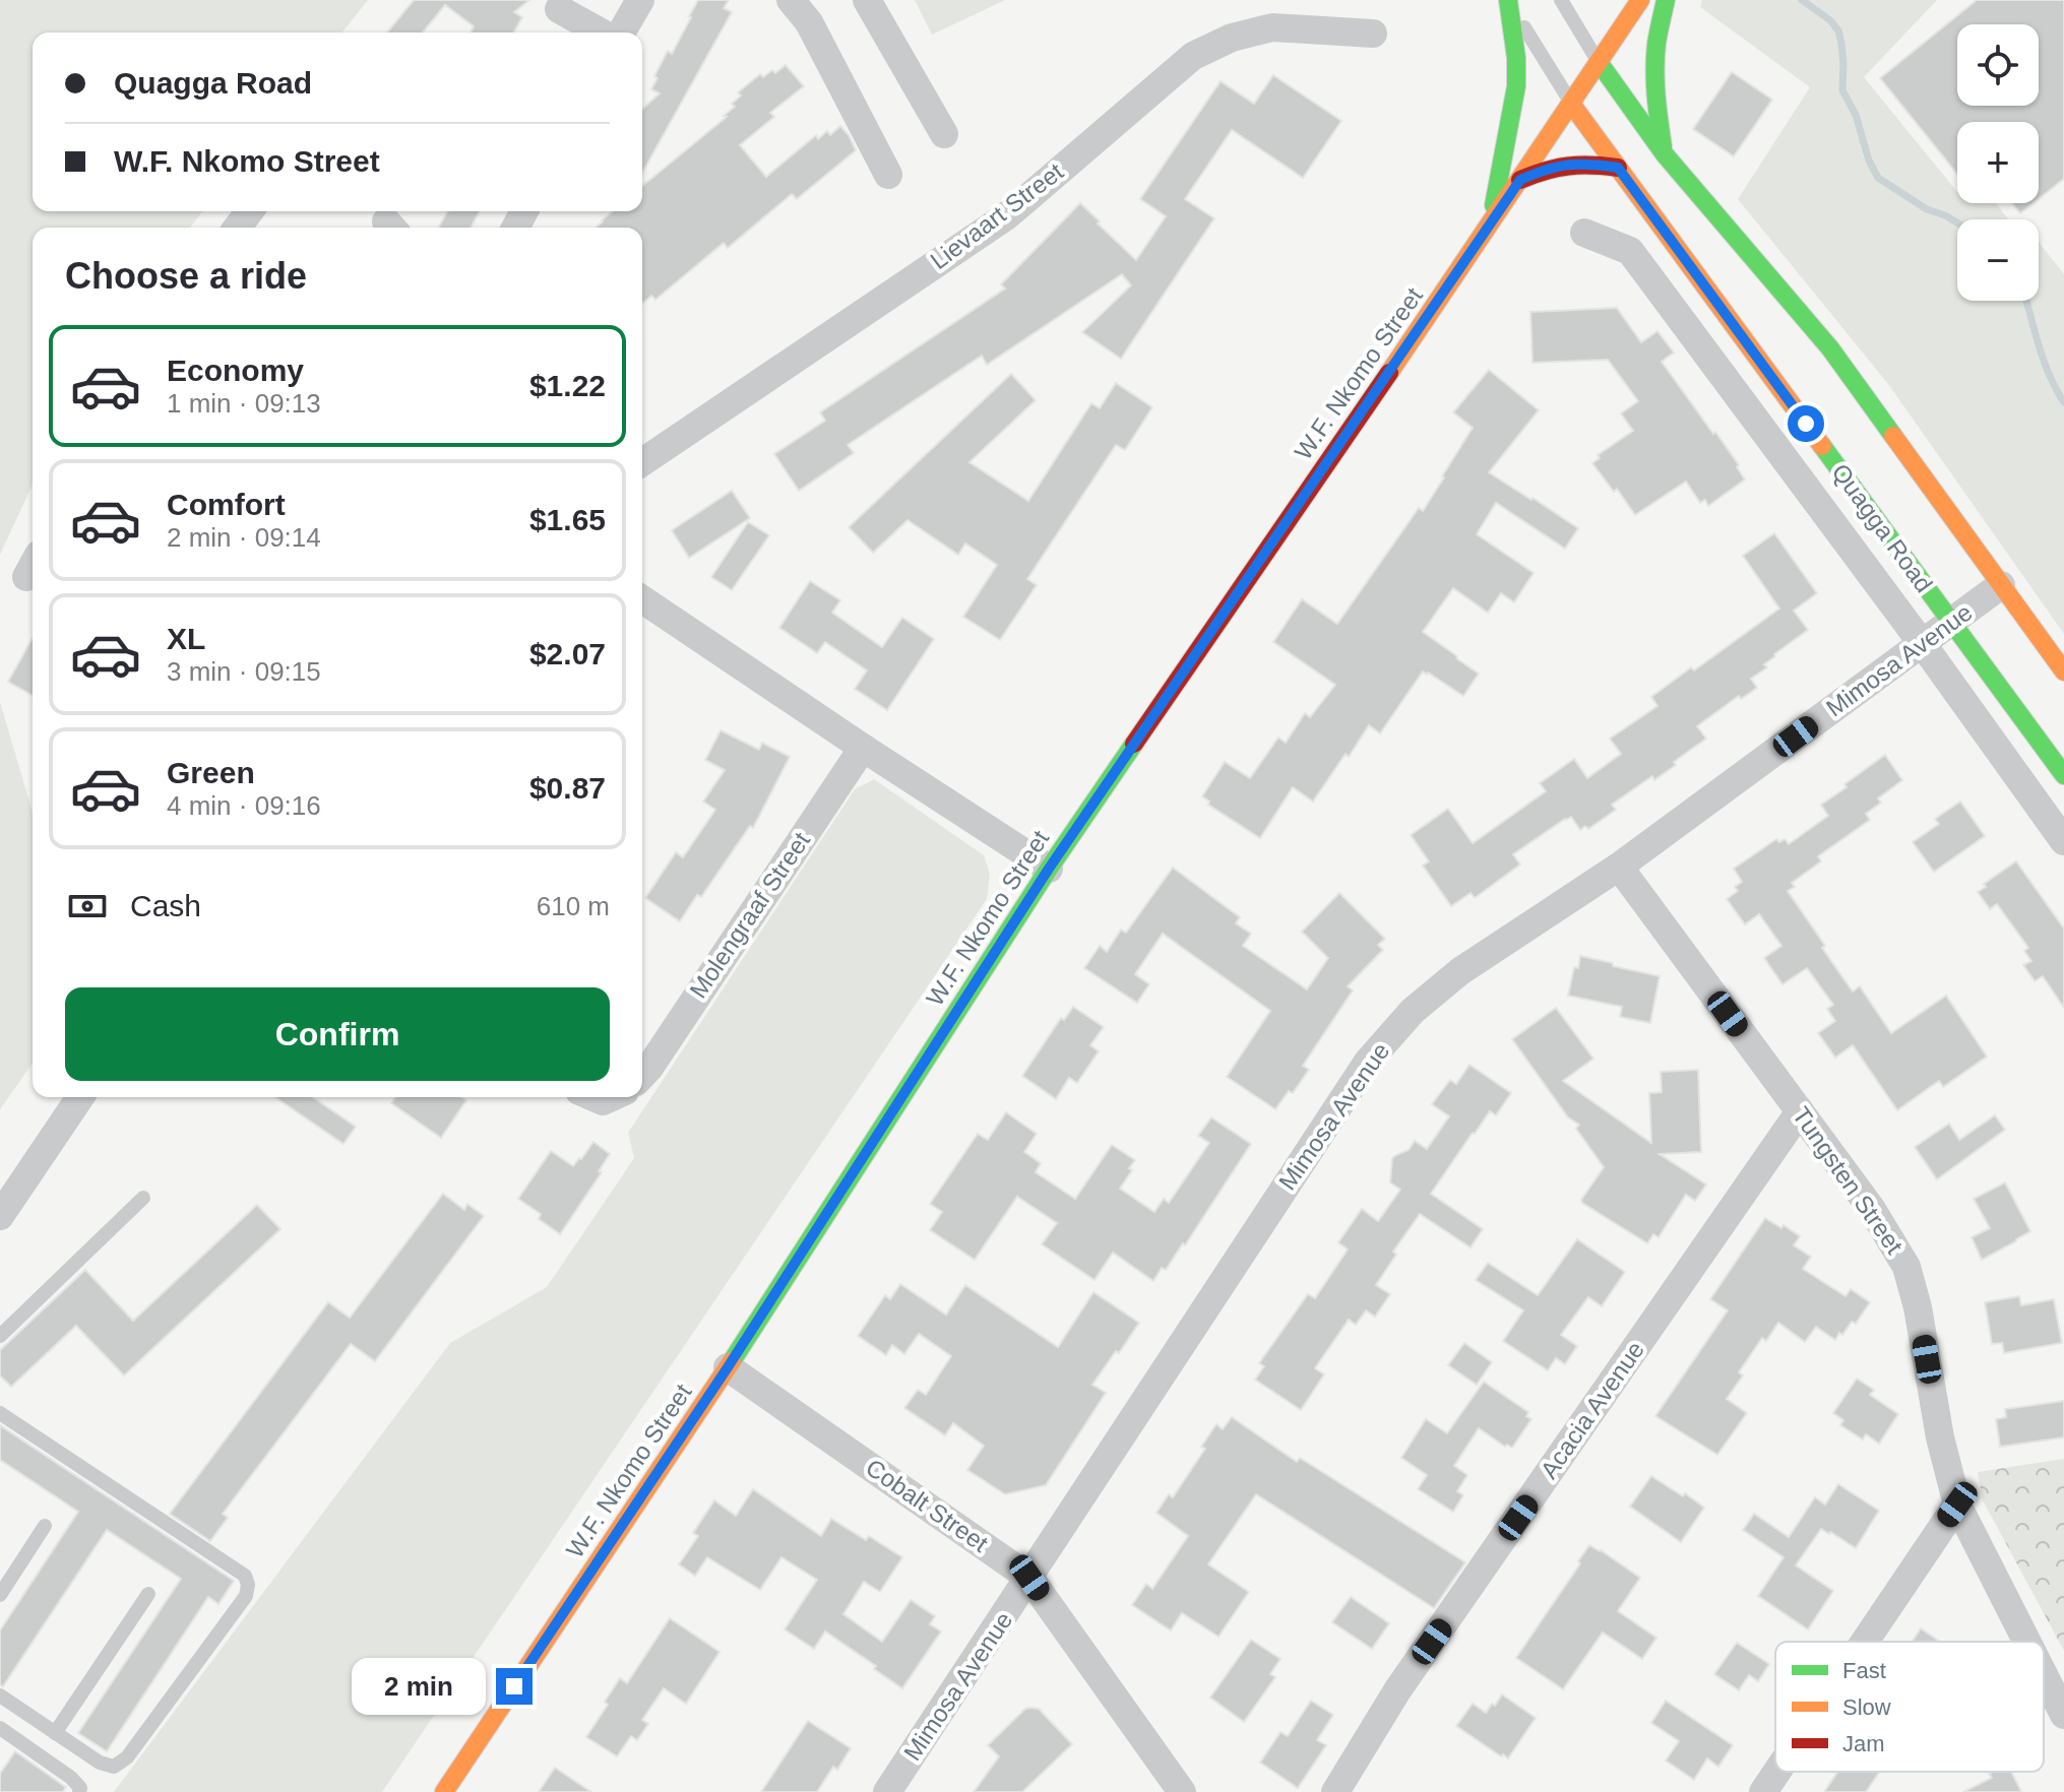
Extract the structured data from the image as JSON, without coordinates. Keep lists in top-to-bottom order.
{
  "streets": {
    "main road": ["W.F. Nkomo Street", "Quagga Road"],
    "street": [
      "Lievaart Street",
      "Mimosa Avenue",
      "Molengraaf Street",
      "Tungsten Street",
      "Acacia Avenue",
      "Cobalt Street"
    ]
  },
  "crossings": [
    ["W.F. Nkomo Street", "Quagga Road"],
    ["W.F. Nkomo Street", "Cobalt Street"],
    ["Quagga Road", "Mimosa Avenue"],
    ["Mimosa Avenue", "Tungsten Street"],
    ["Mimosa Avenue", "Cobalt Street"],
    ["Tungsten Street", "Acacia Avenue"]
  ],
  "legend": ["Fast", "Slow", "Jam"],
  "page": {
    "map_buttons": ["+", "−"],
    "banner": ["Quagga Road", "W.F. Nkomo Street"],
    "heading": "Choose a ride",
    "list": [
      {
        "name": "Economy",
        "note": "1 min · 09:13",
        "value": "$1.22"
      },
      {
        "name": "Comfort",
        "note": "2 min · 09:14",
        "value": "$1.65"
      },
      {
        "name": "XL",
        "note": "3 min · 09:15",
        "value": "$2.07"
      },
      {
        "name": "Green",
        "note": "4 min · 09:16",
        "value": "$0.87"
      }
    ],
    "pay": ["Cash", "610 m"],
    "buttons": "Confirm",
    "bubble": "2 min"
  }
}
